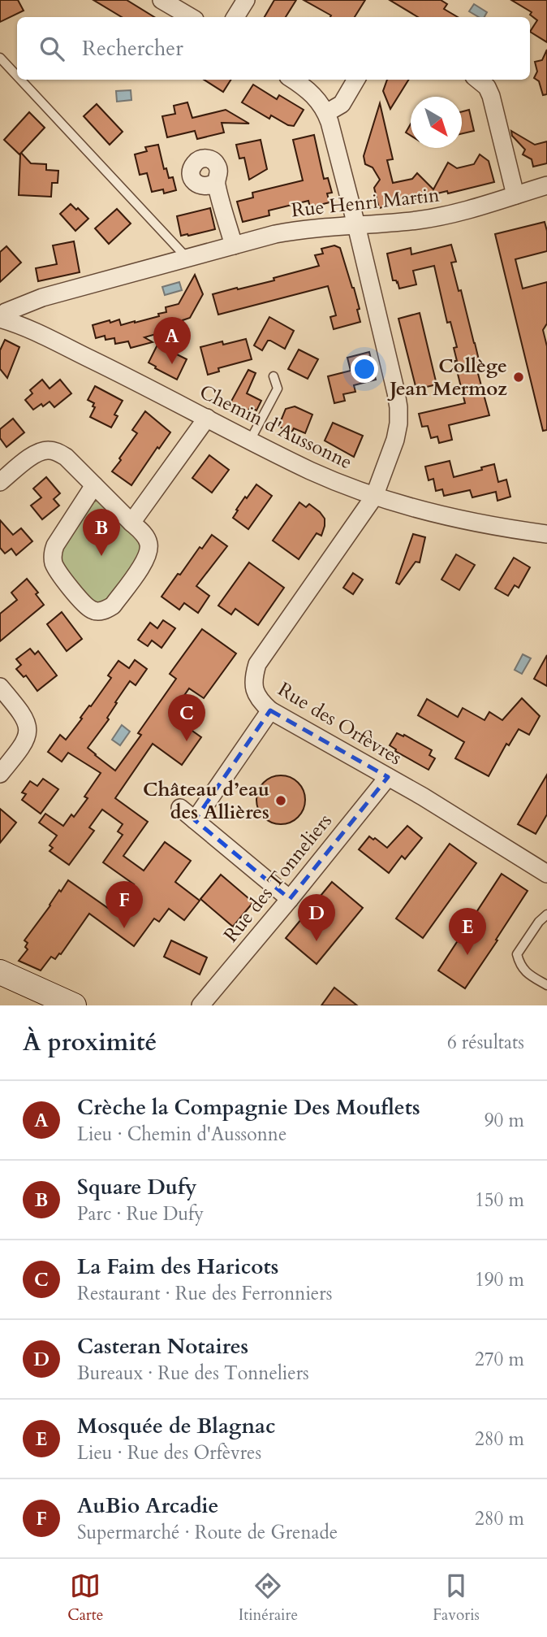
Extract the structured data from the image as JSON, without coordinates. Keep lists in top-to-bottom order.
{
  "streets": {
    "street": [
      "Rue Henri Martin",
      "Chemin d'Aussonne",
      "Rue des Orfèvres",
      "Rue des Tonneliers"
    ]
  },
  "crossings": [
    ["Rue Henri Martin", "Chemin d'Aussonne"],
    ["Rue Henri Martin", "Rue des Orfèvres"],
    ["Chemin d'Aussonne", "Rue des Orfèvres"],
    ["Rue des Orfèvres", "Rue des Tonneliers"]
  ],
  "places": ["Collège Jean Mermoz", "Château d’eau des Allières"],
  "north": "bottom right",
  "page": {
    "search": "Rechercher",
    "pins": [
      "A",
      "B",
      "C",
      "F",
      "D",
      "E"
    ],
    "heading": ["À proximité", "6 résultats"],
    "list": [
      {
        "mark": "A",
        "name": "Crèche la Compagnie Des Mouflets",
        "note": "Lieu · Chemin d'Aussonne",
        "value": "90 m"
      },
      {
        "mark": "B",
        "name": "Square Dufy",
        "note": "Parc · Rue Dufy",
        "value": "150 m"
      },
      {
        "mark": "C",
        "name": "La Faim des Haricots",
        "note": "Restaurant · Rue des Ferronniers",
        "value": "190 m"
      },
      {
        "mark": "D",
        "name": "Casteran Notaires",
        "note": "Bureaux · Rue des Tonneliers",
        "value": "270 m"
      },
      {
        "mark": "E",
        "name": "Mosquée de Blagnac",
        "note": "Lieu · Rue des Orfèvres",
        "value": "280 m"
      },
      {
        "mark": "F",
        "name": "AuBio Arcadie",
        "note": "Supermarché · Route de Grenade",
        "value": "280 m"
      }
    ],
    "nav": ["Carte", "Itinéraire", "Favoris"]
  }
}
